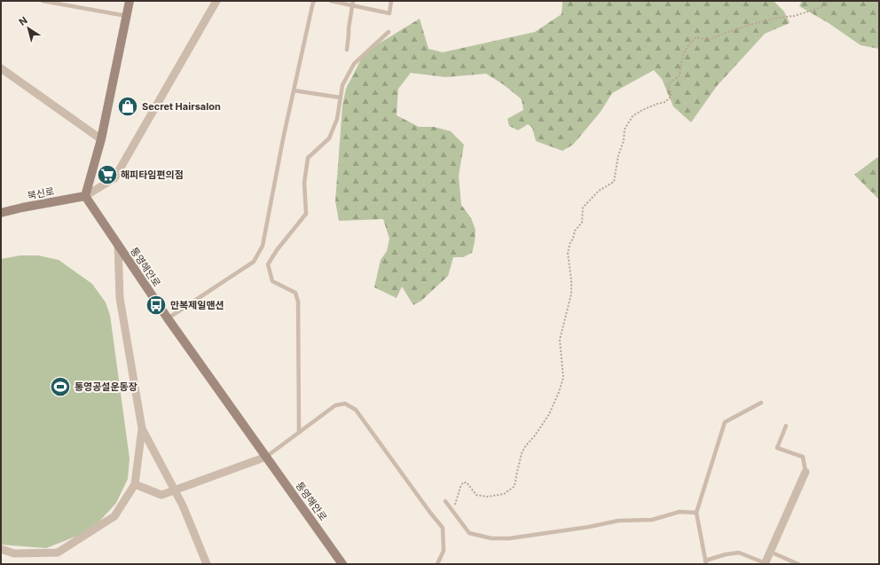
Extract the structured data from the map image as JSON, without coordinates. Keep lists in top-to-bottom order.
{
  "streets": {
    "street": ["북신로", "통영해안로"]
  },
  "crossings": [
    ["북신로", "통영해안로"]
  ],
  "places": {
    "shop": ["Secret Hairsalon"],
    "supermarket": ["해피타임편의점"],
    "bus stop": ["만복제일맨션"],
    "sports": ["통영공설운동장"]
  },
  "north": "top left"
}
